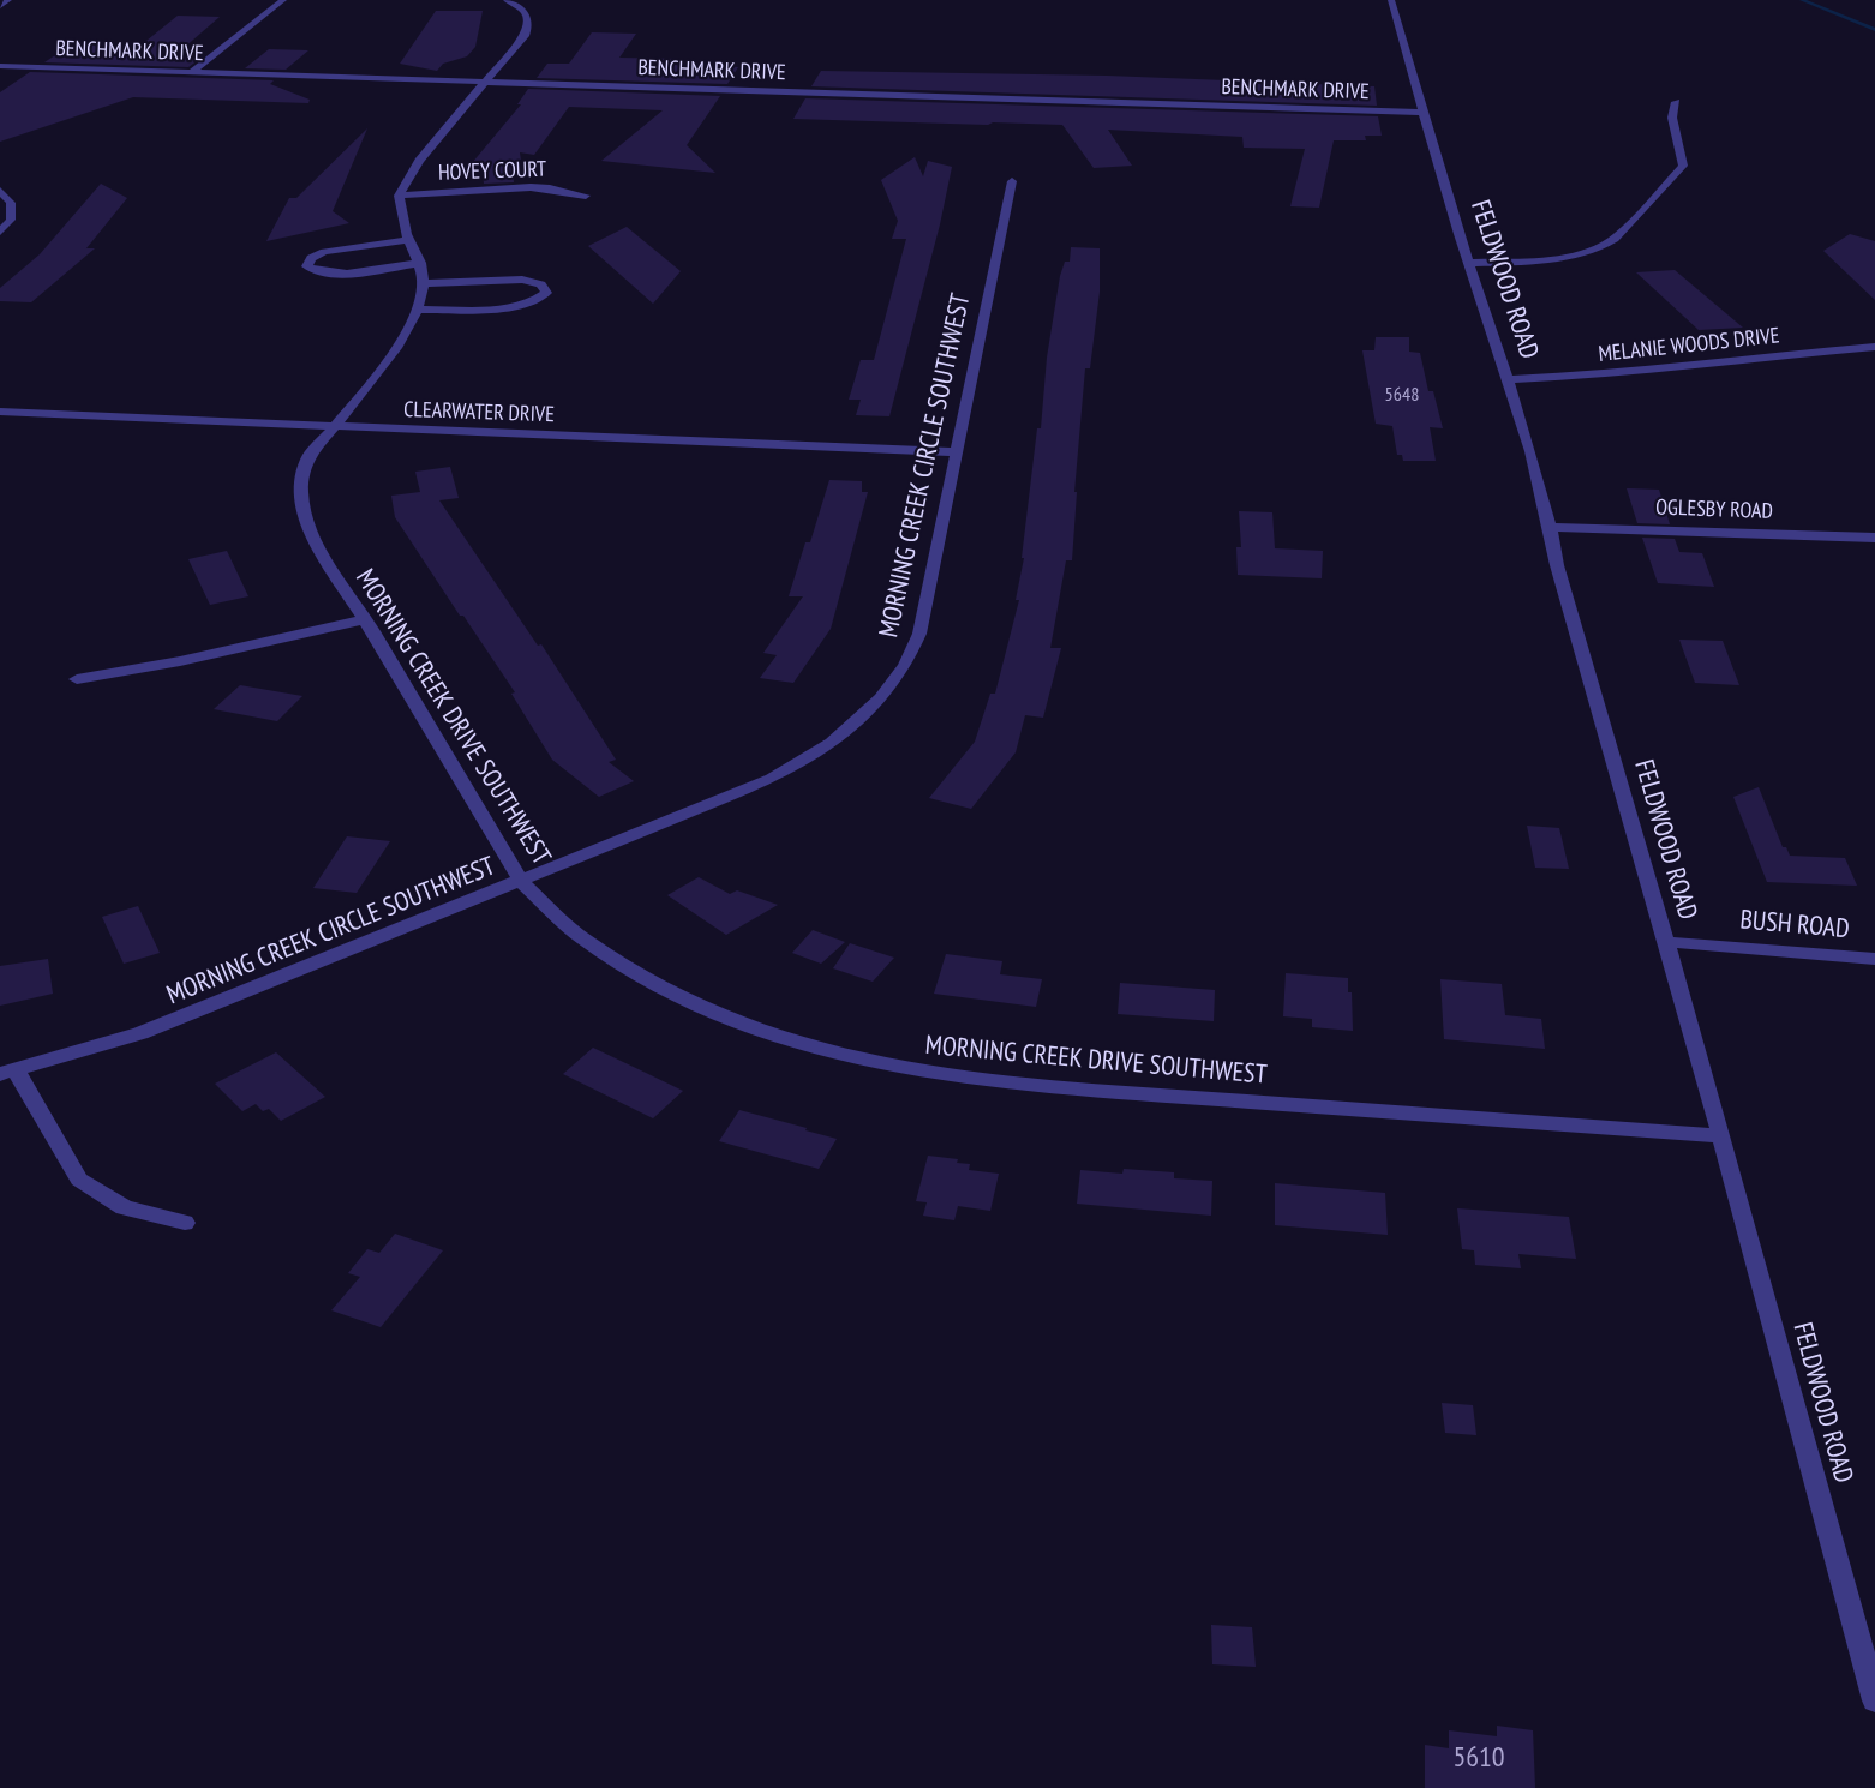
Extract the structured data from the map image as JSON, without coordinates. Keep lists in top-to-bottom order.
{
  "streets": {
    "street": [
      "BENCHMARK DRIVE",
      "HOVEY COURT",
      "FELDWOOD ROAD",
      "MELANIE WOODS DRIVE",
      "CLEARWATER DRIVE",
      "MORNING CREEK CIRCLE SOUTHWEST",
      "OGLESBY ROAD",
      "MORNING CREEK DRIVE SOUTHWEST",
      "BUSH ROAD"
    ]
  },
  "crossings": [
    ["BENCHMARK DRIVE", "FELDWOOD ROAD"],
    ["HOVEY COURT", "MORNING CREEK DRIVE SOUTHWEST"],
    ["FELDWOOD ROAD", "MELANIE WOODS DRIVE"],
    ["FELDWOOD ROAD", "OGLESBY ROAD"],
    ["FELDWOOD ROAD", "MORNING CREEK DRIVE SOUTHWEST"],
    ["FELDWOOD ROAD", "BUSH ROAD"],
    ["CLEARWATER DRIVE", "MORNING CREEK CIRCLE SOUTHWEST"],
    ["CLEARWATER DRIVE", "MORNING CREEK DRIVE SOUTHWEST"],
    ["MORNING CREEK CIRCLE SOUTHWEST", "MORNING CREEK DRIVE SOUTHWEST"]
  ],
  "house_numbers": ["5648", "5610"]
}
